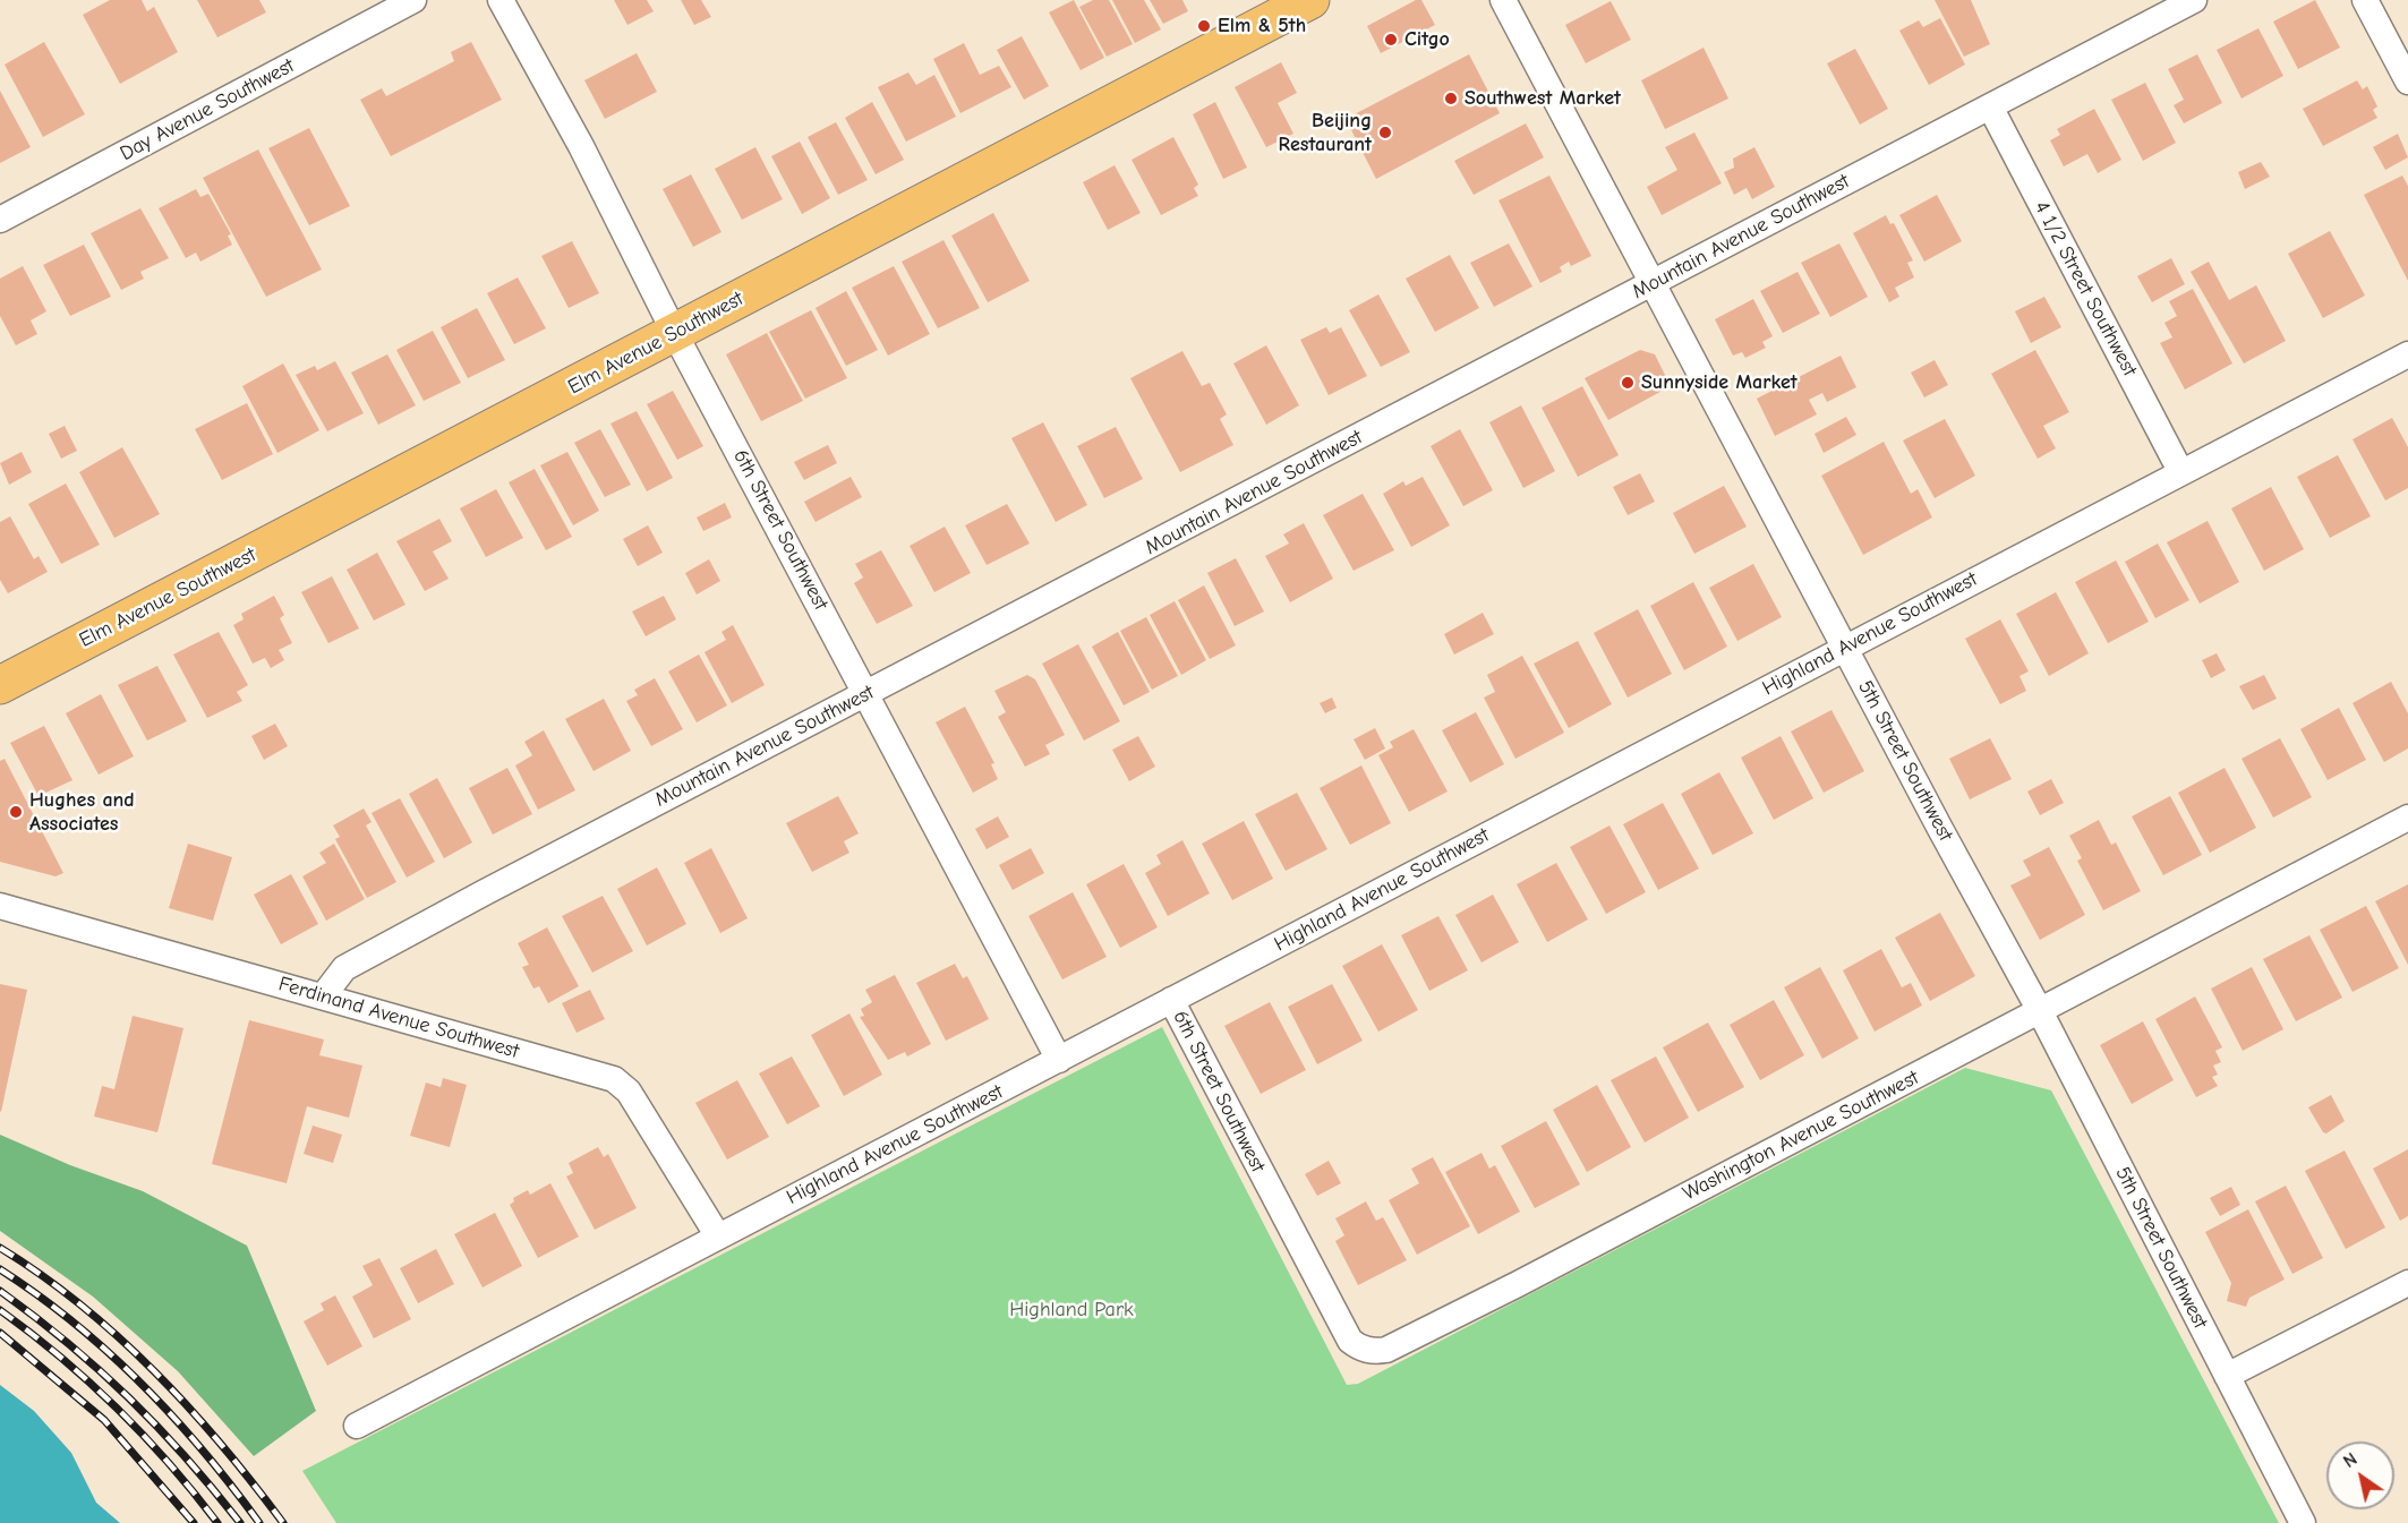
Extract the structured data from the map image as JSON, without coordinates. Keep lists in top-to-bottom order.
{
  "streets": {
    "main road": ["Elm Avenue Southwest"],
    "street": [
      "Day Avenue Southwest",
      "Mountain Avenue Southwest",
      "4 1/2 Street Southwest",
      "6th Street Southwest",
      "Highland Avenue Southwest",
      "5th Street Southwest",
      "Ferdinand Avenue Southwest",
      "Washington Avenue Southwest"
    ]
  },
  "crossings": [
    ["Mountain Avenue Southwest", "4 1/2 Street Southwest"],
    ["Mountain Avenue Southwest", "6th Street Southwest"],
    ["Mountain Avenue Southwest", "5th Street Southwest"],
    ["Mountain Avenue Southwest", "Ferdinand Avenue Southwest"],
    ["4 1/2 Street Southwest", "Highland Avenue Southwest"],
    ["Elm Avenue Southwest", "6th Street Southwest"],
    ["6th Street Southwest", "Highland Avenue Southwest"],
    ["6th Street Southwest", "Washington Avenue Southwest"],
    ["Highland Avenue Southwest", "5th Street Southwest"],
    ["Highland Avenue Southwest", "Ferdinand Avenue Southwest"],
    ["5th Street Southwest", "Washington Avenue Southwest"]
  ],
  "parks": ["Highland Park"],
  "places": [
    "Elm & 5th",
    "Citgo",
    "Southwest Market",
    "Beijing Restaurant",
    "Sunnyside Market",
    "Hughes and Associates"
  ],
  "north": "top left"
}
